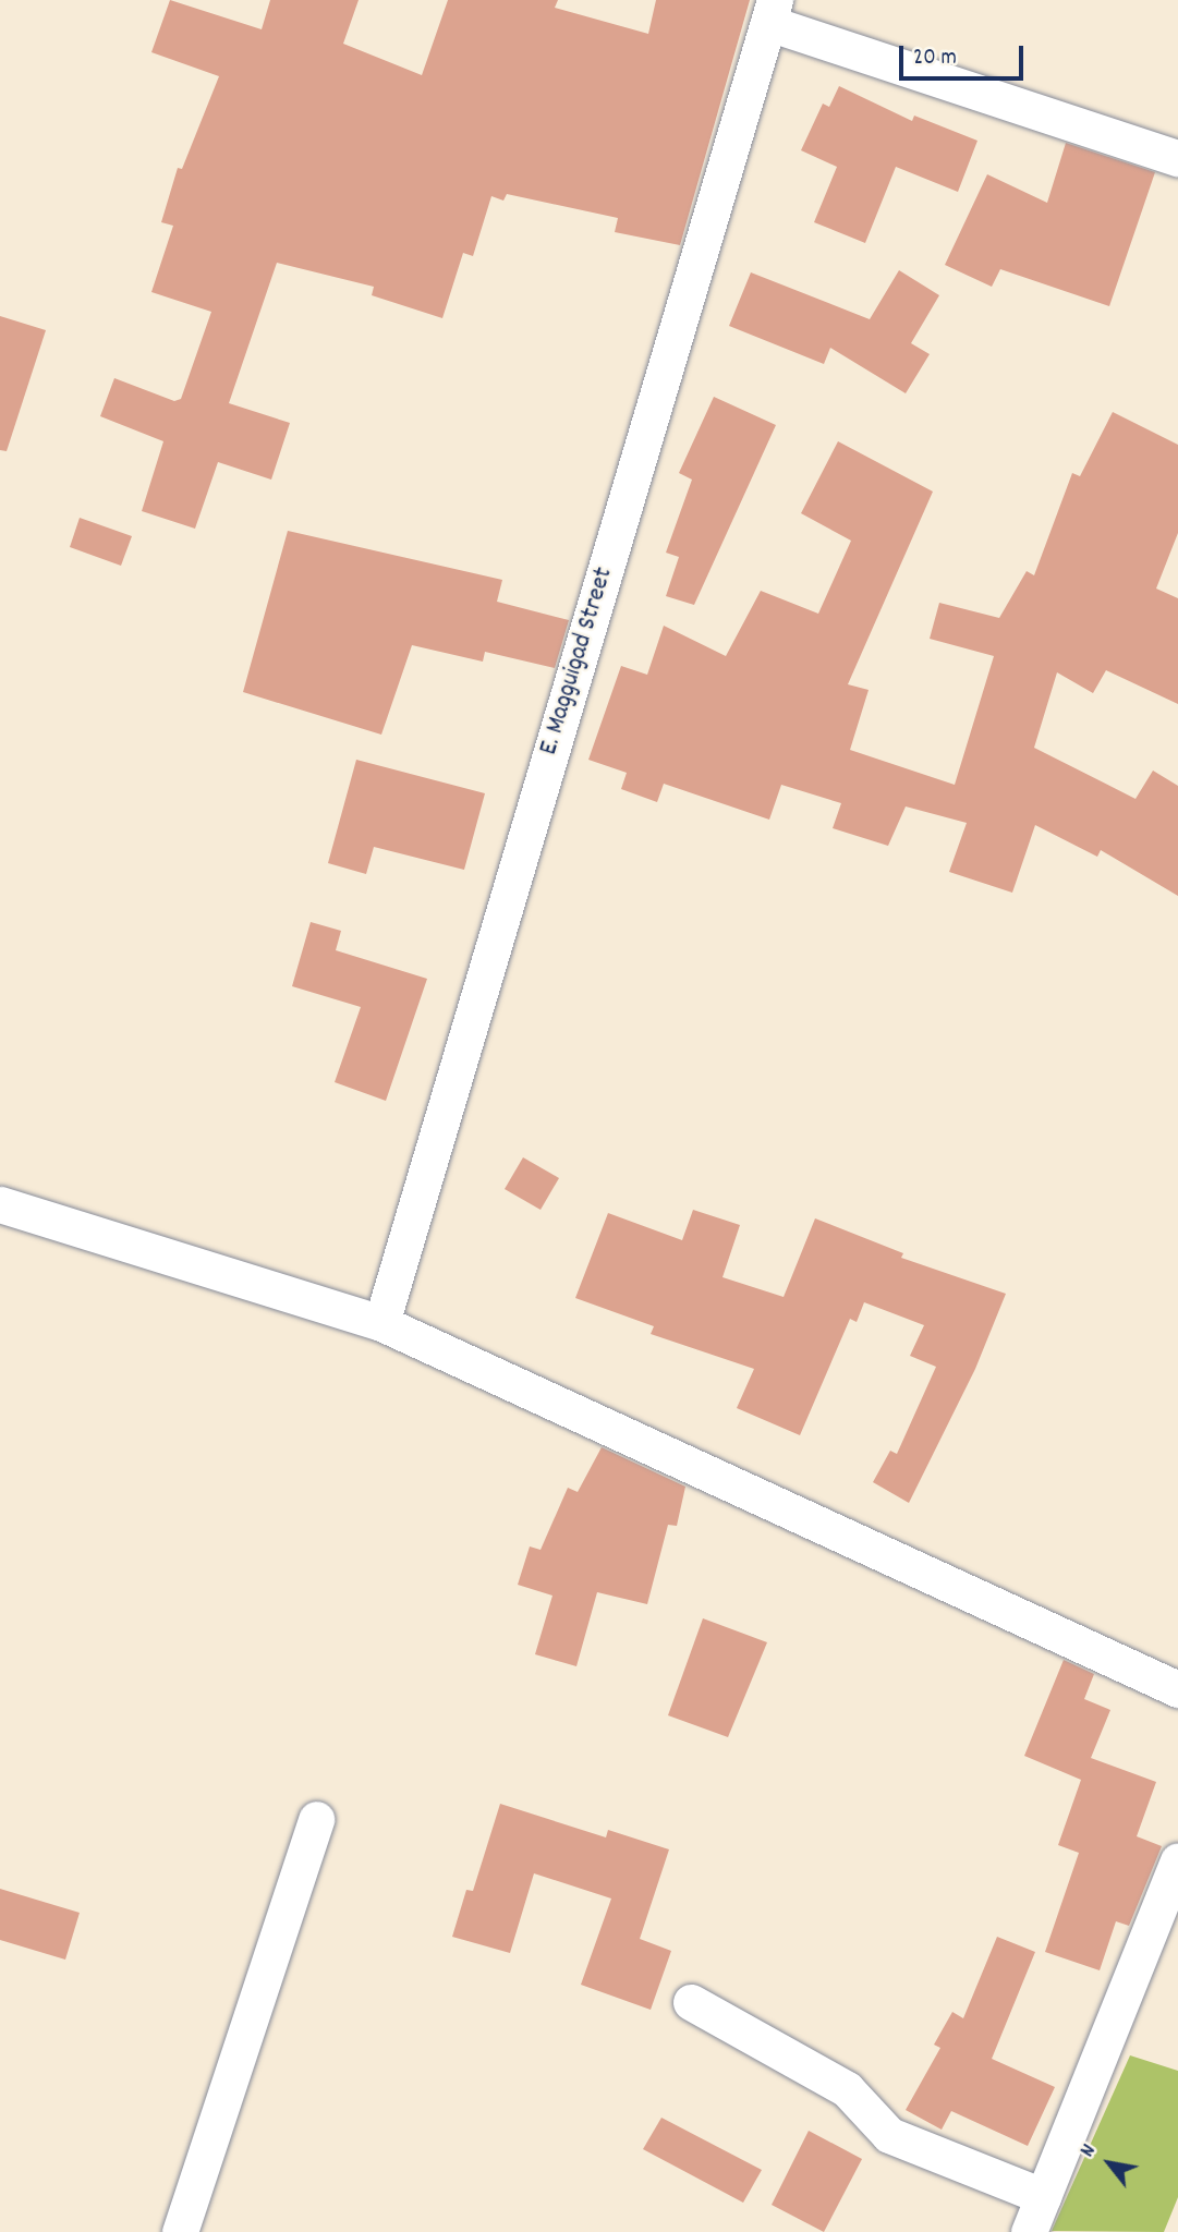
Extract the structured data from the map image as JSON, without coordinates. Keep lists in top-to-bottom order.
{
  "streets": {
    "street": ["E. Magguigad Street"]
  },
  "scale_bar": "20 m",
  "north": "top left"
}
